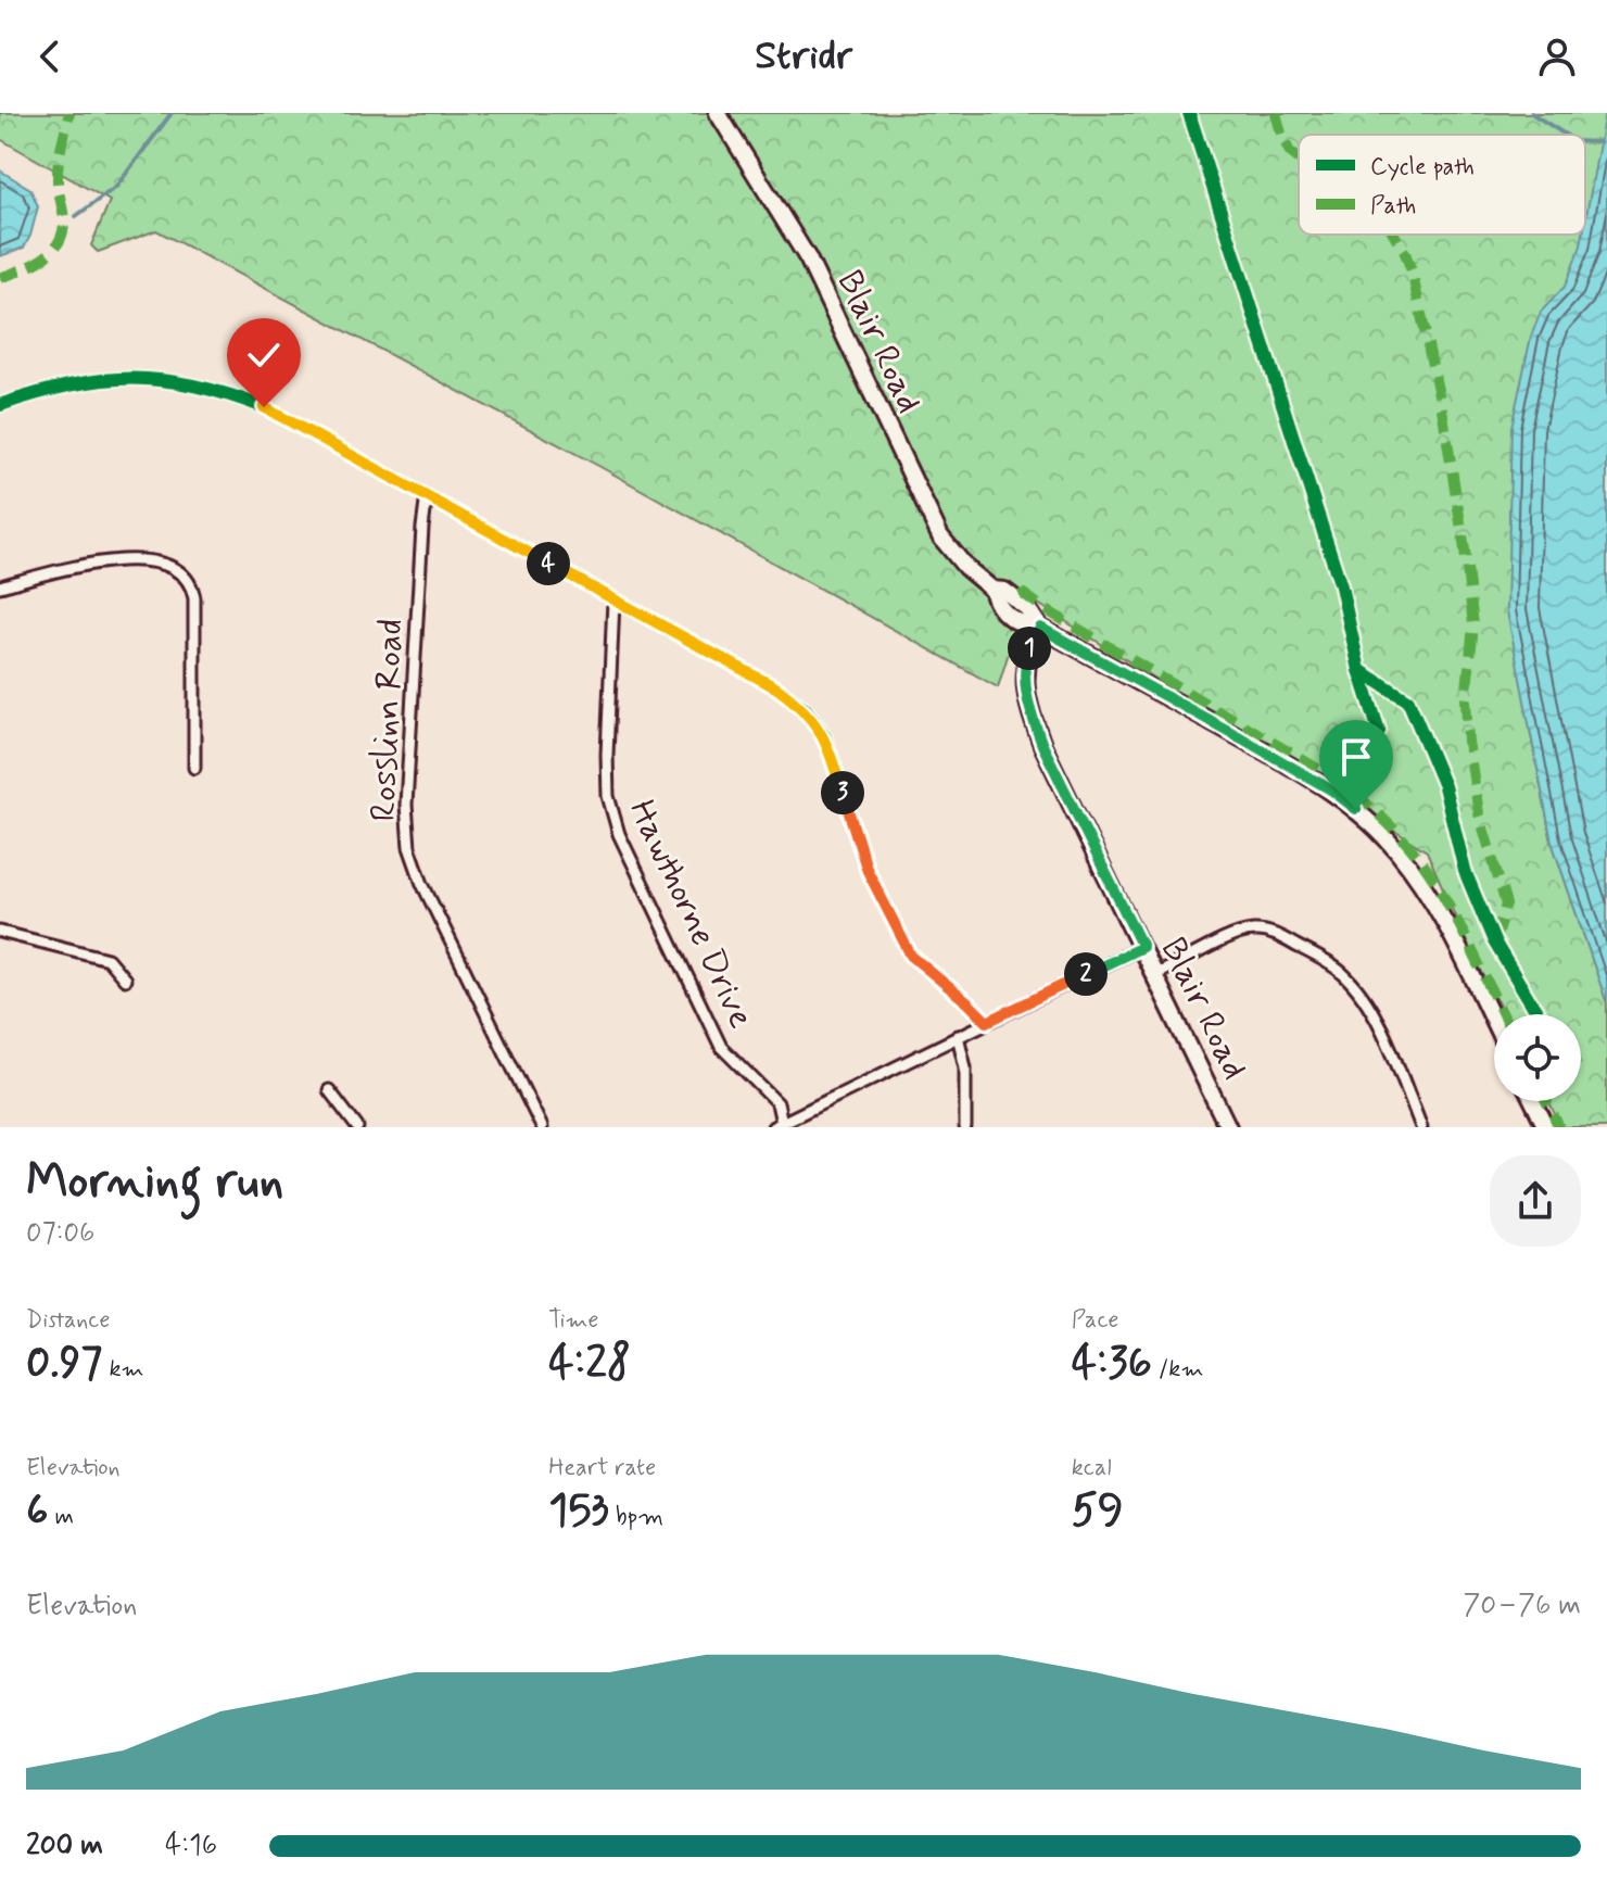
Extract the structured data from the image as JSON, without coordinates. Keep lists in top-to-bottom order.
{
  "streets": {
    "main road": ["Blair Road"],
    "street": ["Rosslinn Road", "Hawthorne Drive"]
  },
  "legend": ["Cycle path", "Path"],
  "page": {
    "header": "Stridr",
    "pins": [
      "4",
      "1",
      "3",
      "2"
    ],
    "heading": ["Morning run", "07:06"],
    "stats": [
      ["Distance", "0.97 km"],
      ["Time", "4:28"],
      ["Pace", "4:36 /km"],
      ["Elevation", "6 m"],
      ["Heart rate", "153 bpm"],
      ["kcal", "59"]
    ],
    "chart": ["Elevation", "70–76 m"],
    "list": [
      {
        "name": "200 m",
        "note": "4:16"
      }
    ]
  }
}
